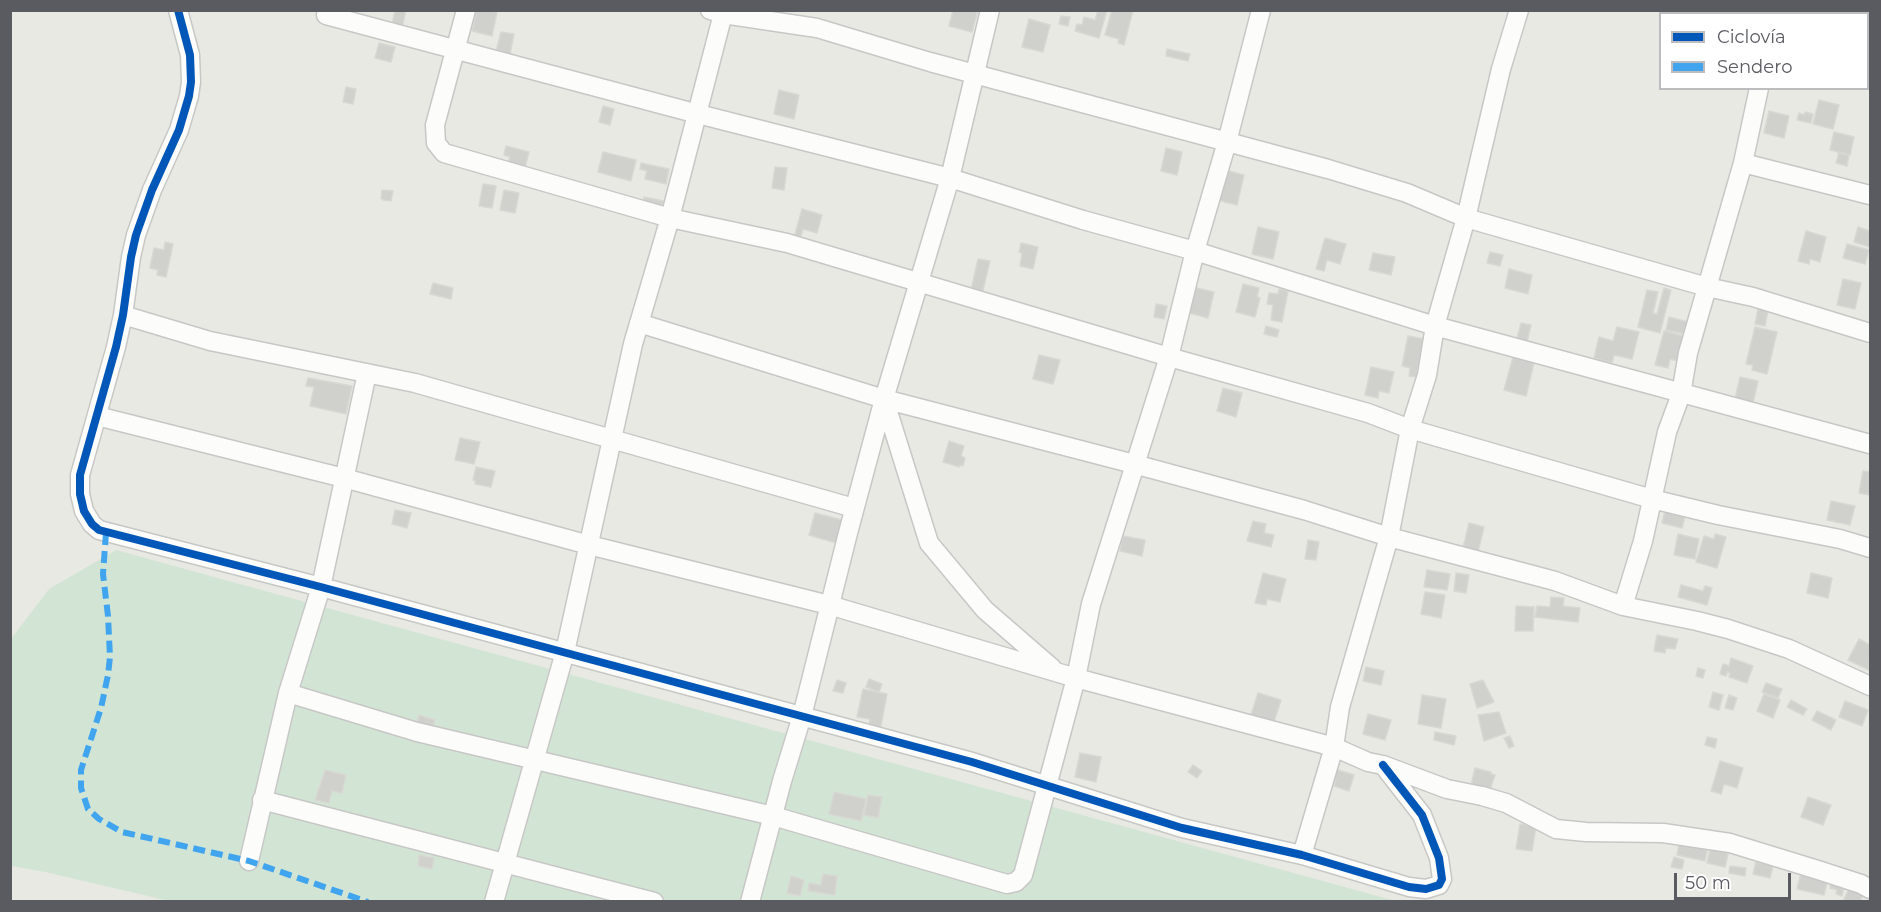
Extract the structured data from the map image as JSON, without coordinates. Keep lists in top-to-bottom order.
{
  "legend": ["Ciclovía", "Sendero"],
  "scale_bar": "50 m"
}
